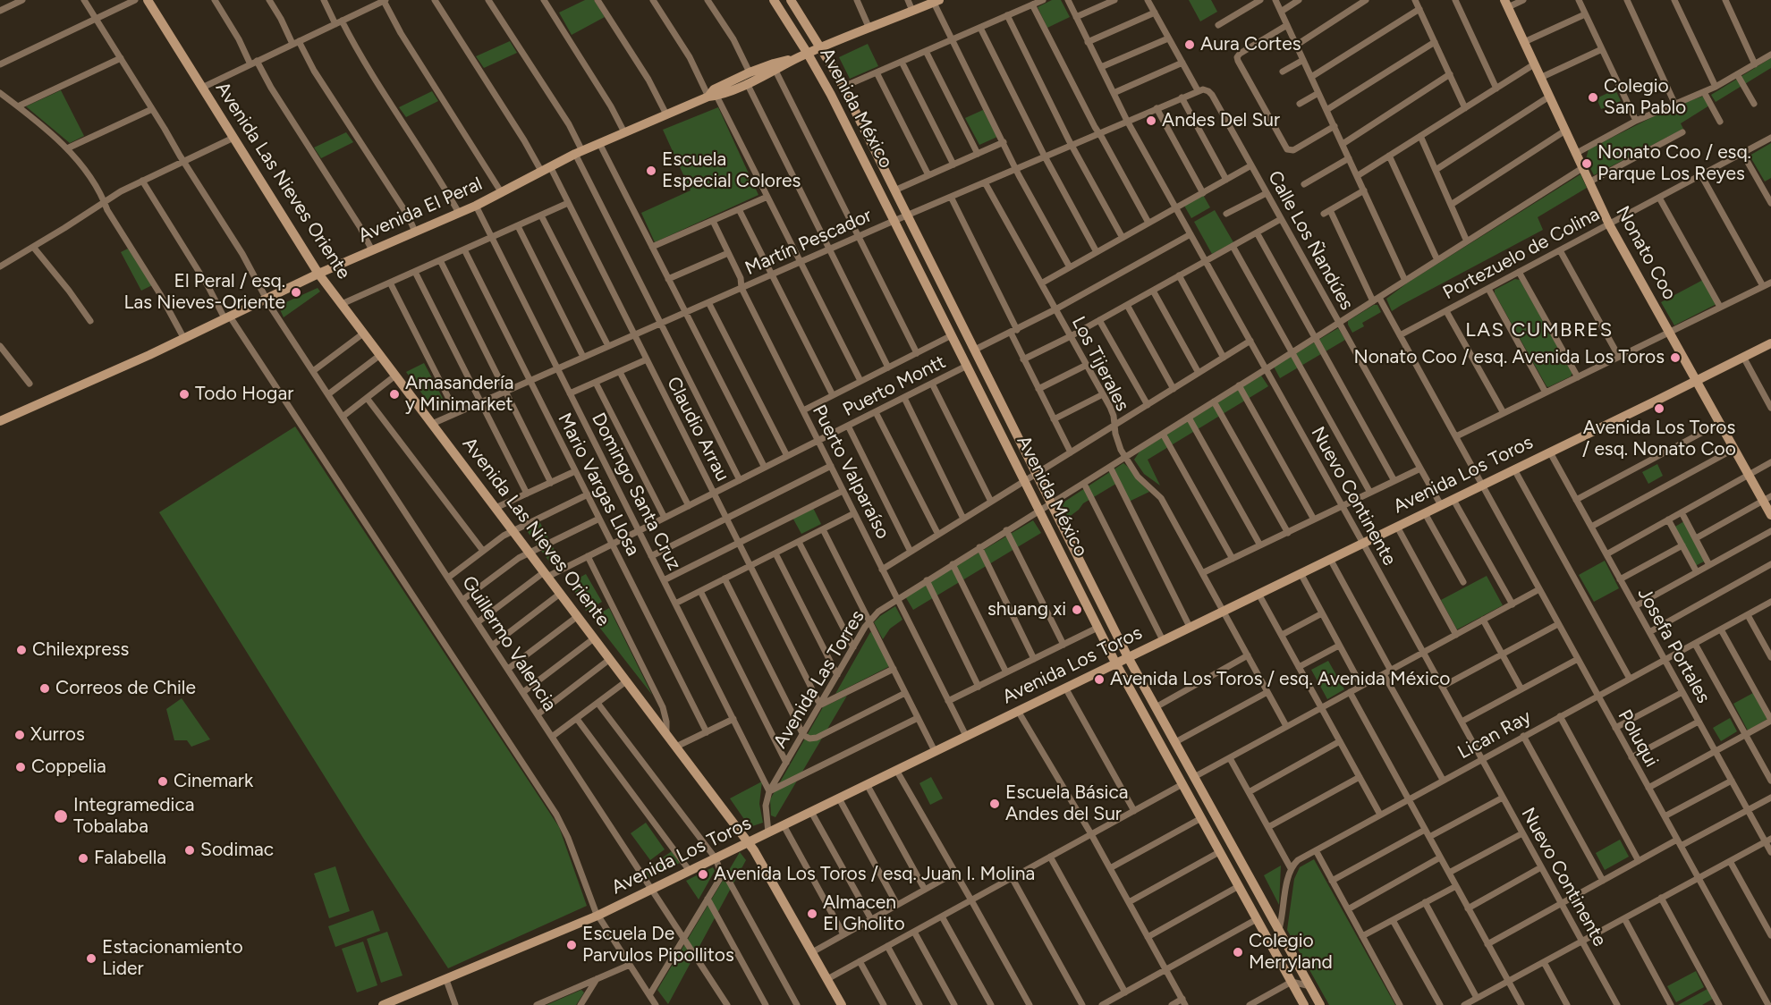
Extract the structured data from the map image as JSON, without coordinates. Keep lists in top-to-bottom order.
{
  "streets": {
    "main road": [
      "Avenida México",
      "Avenida Las Nieves Oriente",
      "Avenida El Peral",
      "Nonato Coo",
      "Avenida Los Toros"
    ],
    "street": [
      "Calle Los Ñandúes",
      "Martín Pescador",
      "Portezuelo de Colina",
      "Los Tijerales",
      "Puerto Montt",
      "Claudio Arrau",
      "Puerto Valparaíso",
      "Mario Vargas Llosa",
      "Domingo Santa Cruz",
      "Nuevo Continente",
      "Guillermo Valencia",
      "Josefa Portales",
      "Avenida Las Torres",
      "Lican Ray",
      "Poluqui"
    ]
  },
  "crossings": [
    ["Avenida México", "Avenida El Peral"],
    ["Avenida México", "Martín Pescador"],
    ["Avenida México", "Puerto Montt"],
    ["Avenida México", "Avenida Los Toros"],
    ["Avenida México", "Avenida Las Torres"],
    ["Avenida Las Nieves Oriente", "Avenida El Peral"],
    ["Avenida Las Nieves Oriente", "Martín Pescador"],
    ["Avenida Las Nieves Oriente", "Puerto Montt"],
    ["Avenida Las Nieves Oriente", "Avenida Los Toros"],
    ["Avenida El Peral", "Claudio Arrau"],
    ["Avenida El Peral", "Domingo Santa Cruz"],
    ["Avenida El Peral", "Guillermo Valencia"],
    ["Calle Los Ñandúes", "Martín Pescador"],
    ["Calle Los Ñandúes", "Avenida Los Toros"],
    ["Calle Los Ñandúes", "Avenida Las Torres"],
    ["Martín Pescador", "Los Tijerales"],
    ["Martín Pescador", "Claudio Arrau"],
    ["Martín Pescador", "Puerto Valparaíso"],
    ["Martín Pescador", "Mario Vargas Llosa"],
    ["Martín Pescador", "Domingo Santa Cruz"],
    ["Martín Pescador", "Nuevo Continente"],
    ["Nonato Coo", "Portezuelo de Colina"],
    ["Nonato Coo", "Avenida Los Toros"],
    ["Nonato Coo", "Avenida Las Torres"],
    ["Portezuelo de Colina", "Poluqui"],
    ["Los Tijerales", "Avenida Los Toros"],
    ["Los Tijerales", "Avenida Las Torres"],
    ["Puerto Montt", "Claudio Arrau"],
    ["Puerto Montt", "Puerto Valparaíso"],
    ["Puerto Montt", "Mario Vargas Llosa"],
    ["Puerto Montt", "Domingo Santa Cruz"],
    ["Puerto Montt", "Guillermo Valencia"],
    ["Claudio Arrau", "Avenida Las Torres"],
    ["Puerto Valparaíso", "Avenida Los Toros"],
    ["Puerto Valparaíso", "Avenida Las Torres"],
    ["Avenida Los Toros", "Nuevo Continente"],
    ["Avenida Los Toros", "Guillermo Valencia"],
    ["Avenida Los Toros", "Josefa Portales"],
    ["Avenida Los Toros", "Avenida Las Torres"],
    ["Avenida Los Toros", "Poluqui"],
    ["Domingo Santa Cruz", "Avenida Las Torres"],
    ["Nuevo Continente", "Avenida Las Torres"],
    ["Nuevo Continente", "Lican Ray"],
    ["Josefa Portales", "Lican Ray"],
    ["Avenida Las Torres", "Poluqui"],
    ["Lican Ray", "Poluqui"]
  ],
  "districts": ["LAS CUMBRES"],
  "places": [
    "Aura Cortes",
    "Colegio San Pablo",
    "Andes Del Sur",
    "Nonato Coo / esq. Parque Los Reyes",
    "Escuela Especial Colores",
    "El Peral / esq. Las Nieves-Oriente",
    "Nonato Coo / esq. Avenida Los Toros",
    "Todo Hogar",
    "Amasandería y Minimarket",
    "Avenida Los Toros / esq. Nonato Coo",
    "shuang xi",
    "Chilexpress",
    "Avenida Los Toros / esq. Avenida México",
    "Correos de Chile",
    "Xurros",
    "Coppelia",
    "Cinemark",
    "Escuela Básica Andes del Sur",
    "Integramedica Tobalaba",
    "Sodimac",
    "Falabella",
    "Avenida Los Toros / esq. Juan I. Molina",
    "Almacen El Gholito",
    "Escuela De Parvulos Pipollitos",
    "Colegio Merryland",
    "Estacionamiento Lider"
  ]
}
